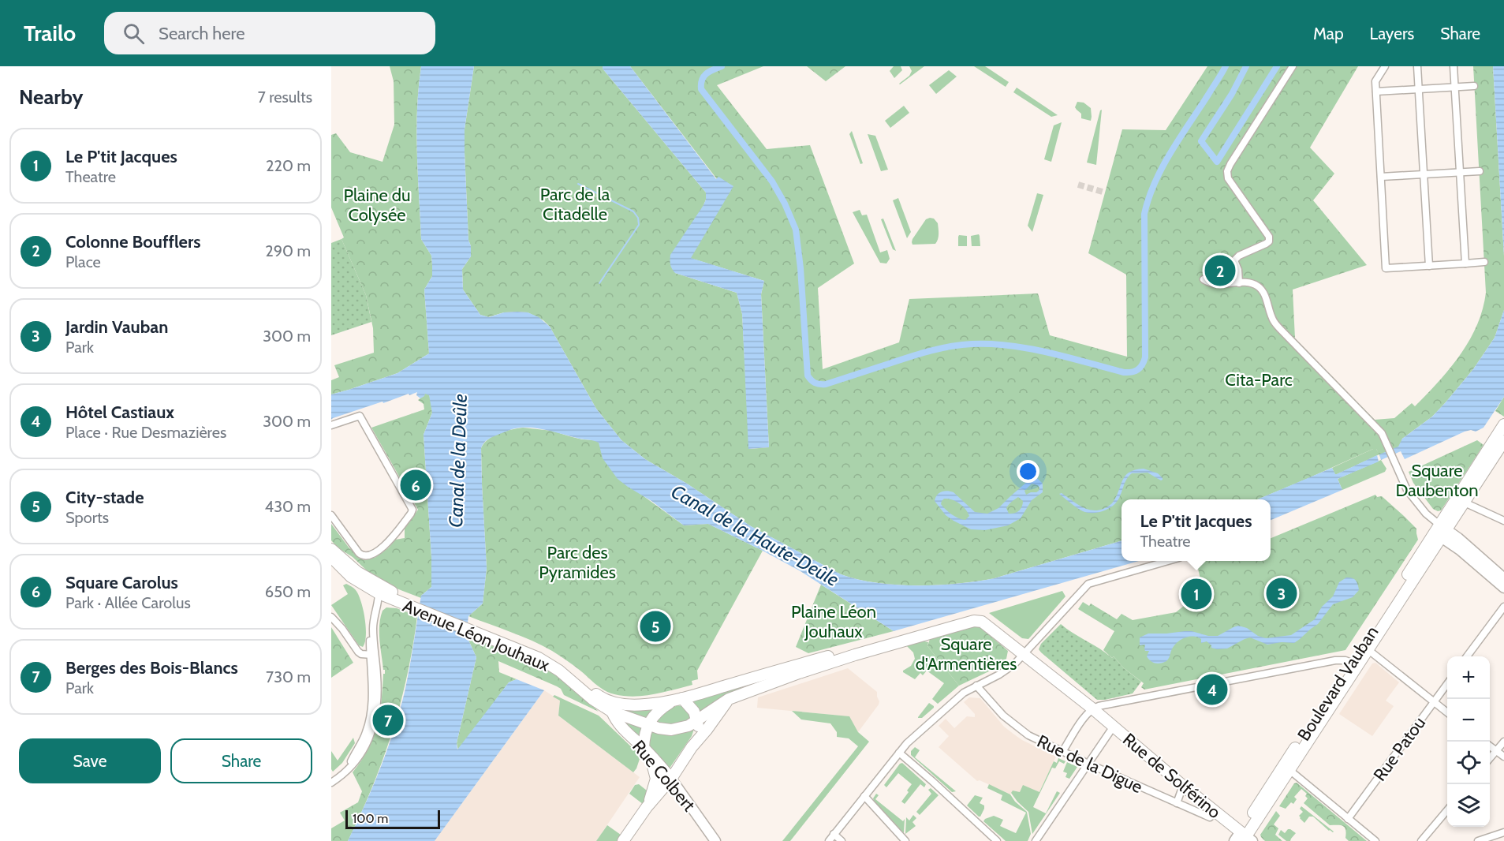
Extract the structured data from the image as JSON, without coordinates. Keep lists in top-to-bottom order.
{
  "streets": {
    "main road": [
      "Avenue Léon Jouhaux",
      "Boulevard Vauban",
      "Rue Colbert",
      "Rue de Solférino"
    ],
    "street": ["Rue Patou", "Rue de la Digue"]
  },
  "crossings": [
    ["Avenue Léon Jouhaux", "Rue Colbert"],
    ["Avenue Léon Jouhaux", "Rue de Solférino"],
    ["Boulevard Vauban", "Rue de Solférino"],
    ["Rue de la Digue", "Rue de Solférino"]
  ],
  "water": ["Canal de la Deûle", "Canal de la Haute-Deûle"],
  "parks": [
    "Parc de la Citadelle",
    "Plaine du Colysée",
    "Cita-Parc",
    "Square Daubenton",
    "Parc des Pyramides",
    "Plaine Léon Jouhaux",
    "Square d'Armentières"
  ],
  "scale_bar": "100 m",
  "page": {
    "header": "Trailo",
    "search": "Search here",
    "nav": ["Map", "Layers", "Share"],
    "heading": ["Nearby", "7 results"],
    "list": [
      {
        "mark": "1",
        "name": "Le P'tit Jacques",
        "note": "Theatre",
        "value": "220 m"
      },
      {
        "mark": "2",
        "name": "Colonne Boufflers",
        "note": "Place",
        "value": "290 m"
      },
      {
        "mark": "3",
        "name": "Jardin Vauban",
        "note": "Park",
        "value": "300 m"
      },
      {
        "mark": "4",
        "name": "Hôtel Castiaux",
        "note": "Place · Rue Desmazières",
        "value": "300 m"
      },
      {
        "mark": "5",
        "name": "City-stade",
        "note": "Sports",
        "value": "430 m"
      },
      {
        "mark": "6",
        "name": "Square Carolus",
        "note": "Park · Allée Carolus",
        "value": "650 m"
      },
      {
        "mark": "7",
        "name": "Berges des Bois-Blancs",
        "note": "Park",
        "value": "730 m"
      }
    ],
    "pins": [
      "2",
      "6",
      "3",
      "1",
      "5",
      "4",
      "7"
    ],
    "popup": ["Le P'tit Jacques", "Theatre"],
    "map_buttons": ["+", "−"],
    "buttons": ["Save", "Share"],
    "scale": "100 m"
  }
}
